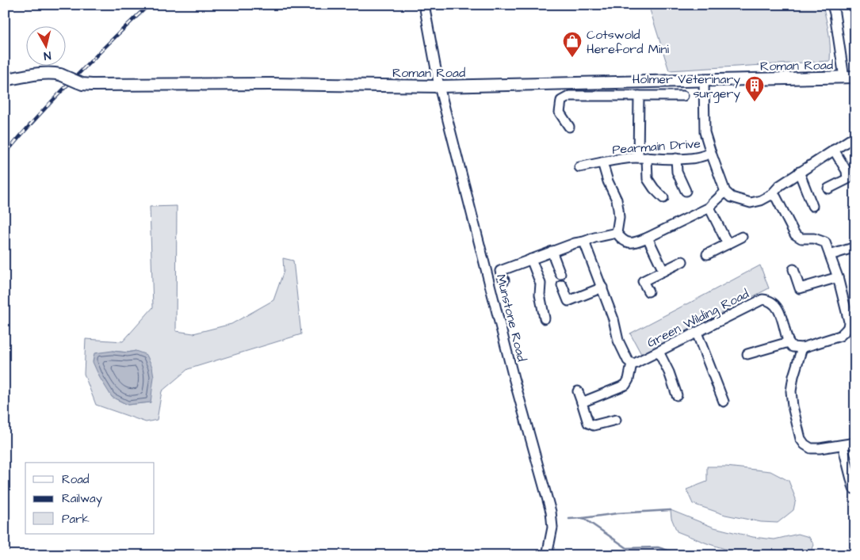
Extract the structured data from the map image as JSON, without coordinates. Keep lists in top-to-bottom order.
{
  "streets": {
    "main road": ["Roman Road"],
    "street": ["Pearmain Drive", "Munstone Road", "Green Wilding Road"]
  },
  "crossings": [
    ["Roman Road", "Munstone Road"]
  ],
  "places": {
    "shop": ["Cotswold Hereford Mini"],
    "building": ["Holmer Veterinary surgery"]
  },
  "legend": ["Road", "Railway", "Park"],
  "north": "bottom"
}
